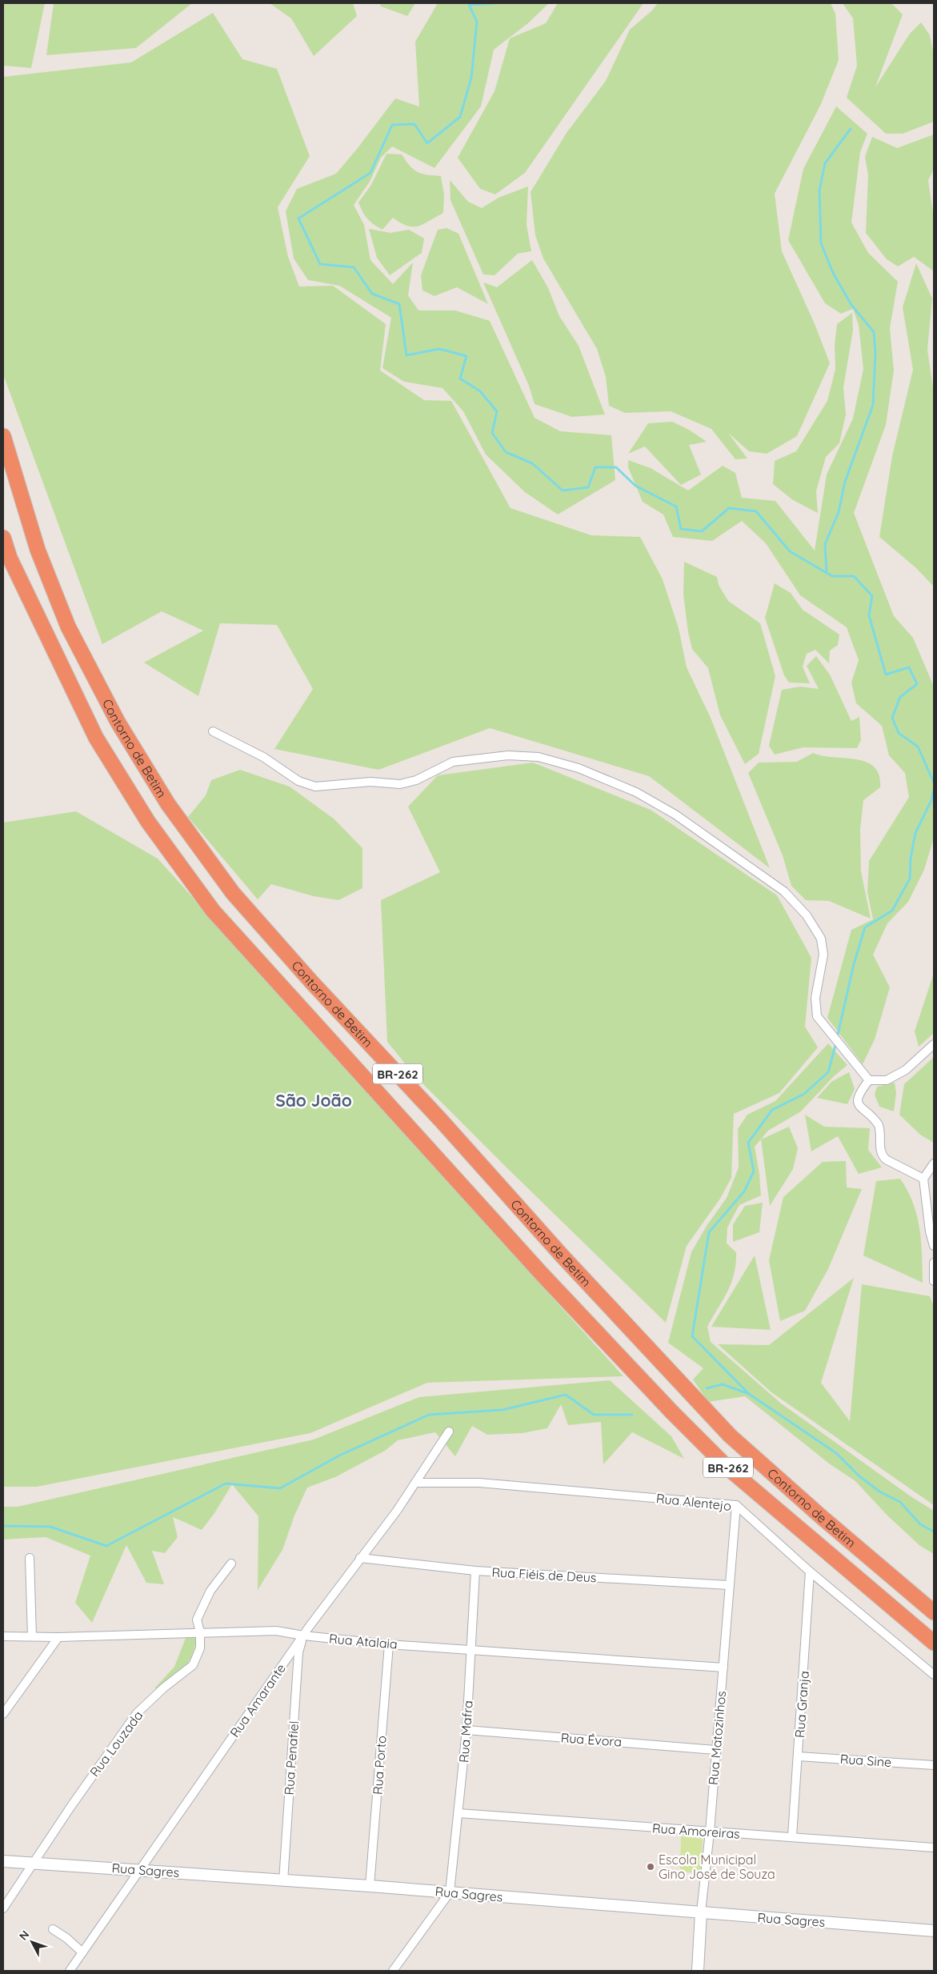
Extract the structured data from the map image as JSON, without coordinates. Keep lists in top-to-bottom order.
{
  "streets": {
    "highway": ["Contorno de Betim", "BR-262"],
    "street": [
      "Rua Alentejo",
      "Rua Fiéis de Deus",
      "Rua Atalaia",
      "Rua Amarante",
      "Rua Granja",
      "Rua Mafra",
      "Rua Matozinhos",
      "Rua Évora",
      "Rua Louzada",
      "Rua Penafiel",
      "Rua Sine",
      "Rua Porto",
      "Rua Amoreiras",
      "Rua Sagres"
    ]
  },
  "crossings": [
    ["Rua Alentejo", "Rua Amarante"],
    ["Rua Alentejo", "Rua Granja"],
    ["Rua Alentejo", "Rua Matozinhos"],
    ["Rua Fiéis de Deus", "Rua Amarante"],
    ["Rua Fiéis de Deus", "Rua Mafra"],
    ["Rua Fiéis de Deus", "Rua Matozinhos"],
    ["Rua Atalaia", "Rua Amarante"],
    ["Rua Atalaia", "Rua Mafra"],
    ["Rua Atalaia", "Rua Matozinhos"],
    ["Rua Atalaia", "Rua Louzada"],
    ["Rua Atalaia", "Rua Penafiel"],
    ["Rua Atalaia", "Rua Porto"],
    ["Rua Amarante", "Rua Penafiel"],
    ["Rua Amarante", "Rua Sagres"],
    ["Rua Granja", "Rua Sine"],
    ["Rua Granja", "Rua Amoreiras"],
    ["Rua Mafra", "Rua Évora"],
    ["Rua Mafra", "Rua Amoreiras"],
    ["Rua Mafra", "Rua Sagres"],
    ["Rua Matozinhos", "Rua Évora"],
    ["Rua Matozinhos", "Rua Amoreiras"],
    ["Rua Matozinhos", "Rua Sagres"],
    ["Rua Louzada", "Rua Sagres"],
    ["Rua Penafiel", "Rua Sagres"],
    ["Rua Porto", "Rua Sagres"]
  ],
  "districts": ["São João"],
  "places": ["Escola Municipal Gino José de Souza"],
  "north": "top left"
}
